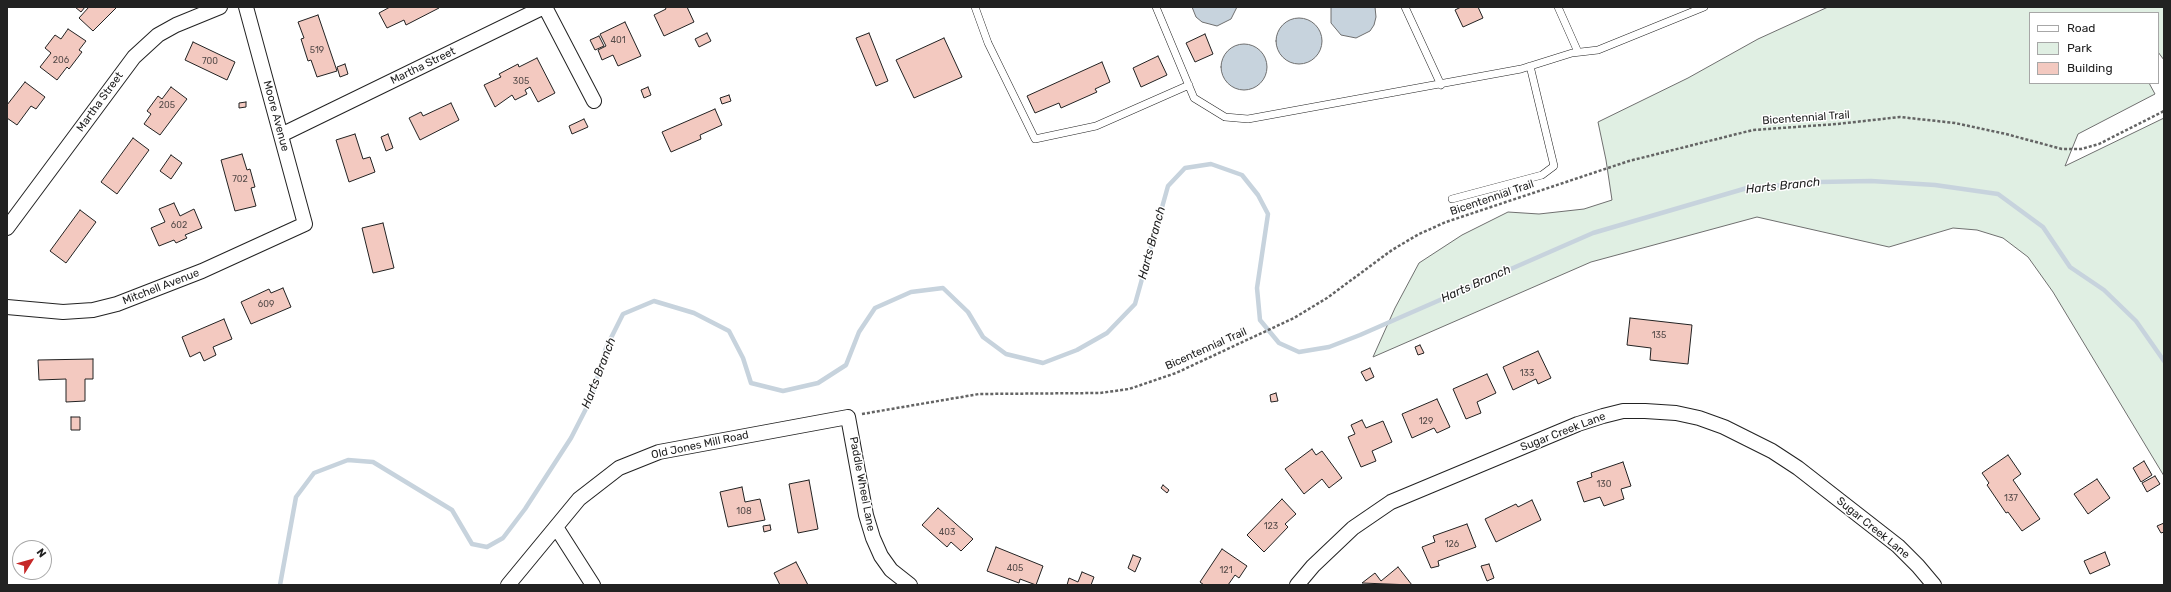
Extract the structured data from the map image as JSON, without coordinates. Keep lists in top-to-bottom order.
{
  "streets": {
    "street": [
      "Martha Street",
      "Moore Avenue",
      "Mitchell Avenue",
      "Sugar Creek Lane",
      "Old Jones Mill Road",
      "Paddle Wheel Lane"
    ],
    "path": ["Bicentennial Trail"]
  },
  "crossings": [
    ["Martha Street", "Moore Avenue"],
    ["Moore Avenue", "Mitchell Avenue"],
    ["Bicentennial Trail", "Old Jones Mill Road"],
    ["Bicentennial Trail", "Paddle Wheel Lane"],
    ["Old Jones Mill Road", "Paddle Wheel Lane"]
  ],
  "water": ["Harts Branch"],
  "house_numbers": [
    "401",
    "519",
    "206",
    "700",
    "305",
    "205",
    "702",
    "602",
    "609",
    "135",
    "133",
    "129",
    "130",
    "137",
    "108",
    "123",
    "403",
    "126",
    "405",
    "121"
  ],
  "legend": ["Road", "Park", "Building"],
  "north": "top right"
}
